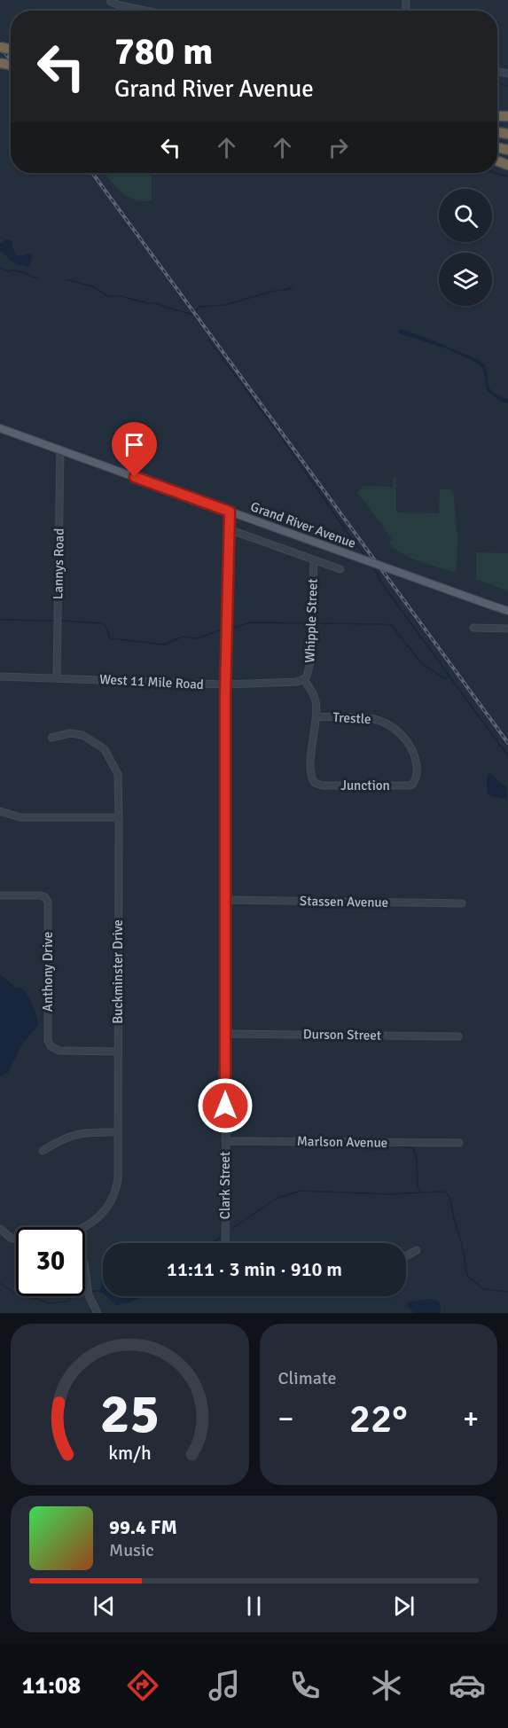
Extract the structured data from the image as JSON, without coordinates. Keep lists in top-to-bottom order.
{
  "streets": {
    "main road": ["Grand River Avenue"],
    "street": [
      "Lannys Road",
      "Whipple Street",
      "West 11 Mile Road",
      "Trestle",
      "Junction",
      "Stassen Avenue",
      "Anthony Drive",
      "Buckminster Drive",
      "Durson Street",
      "Marlson Avenue",
      "Clark Street"
    ]
  },
  "crossings": [
    ["Grand River Avenue", "Lannys Road"],
    ["Grand River Avenue", "Clark Street"],
    ["Lannys Road", "West 11 Mile Road"],
    ["Whipple Street", "West 11 Mile Road"],
    ["West 11 Mile Road", "Clark Street"],
    ["Trestle", "Junction"],
    ["Stassen Avenue", "Clark Street"],
    ["Anthony Drive", "Buckminster Drive"],
    ["Durson Street", "Clark Street"],
    ["Marlson Avenue", "Clark Street"]
  ],
  "page": {
    "turn": ["780 m", "Grand River Avenue"],
    "limit": "30",
    "trip": "11:11 · 3 min · 910 m",
    "tile": "Climate",
    "heat": ["−", "22°", "+"],
    "song": ["99.4 FM", "Music"],
    "tabs": "11:08",
    "gauge": ["25", "km/h"]
  }
}
